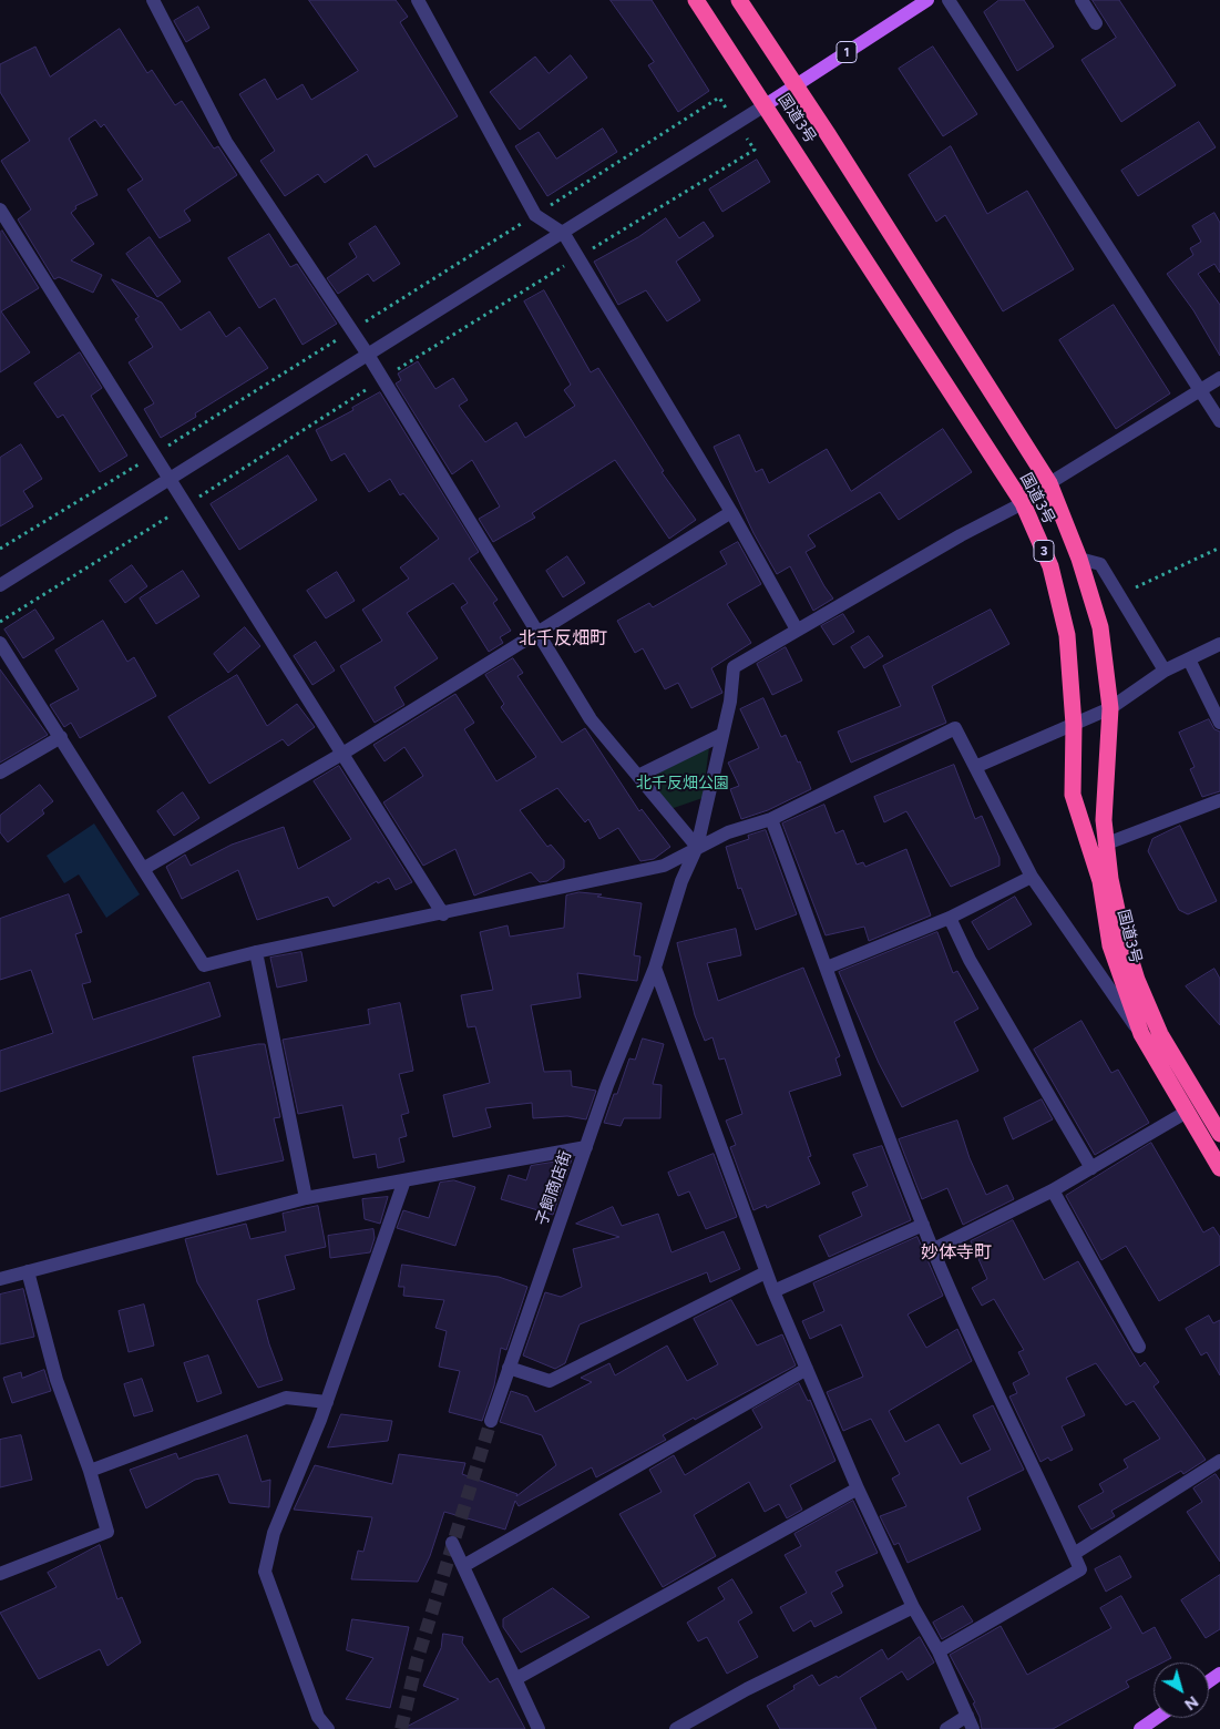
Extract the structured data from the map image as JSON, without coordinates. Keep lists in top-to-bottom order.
{
  "streets": {
    "highway": ["国道3号", "3"],
    "main road": ["1"],
    "street": ["子飼商店街"]
  },
  "crossings": [
    ["1", "国道3号"],
    ["国道3号", "子飼商店街"]
  ],
  "districts": ["北千反畑町", "妙体寺町"],
  "parks": ["北千反畑公園"],
  "north": "bottom right"
}
